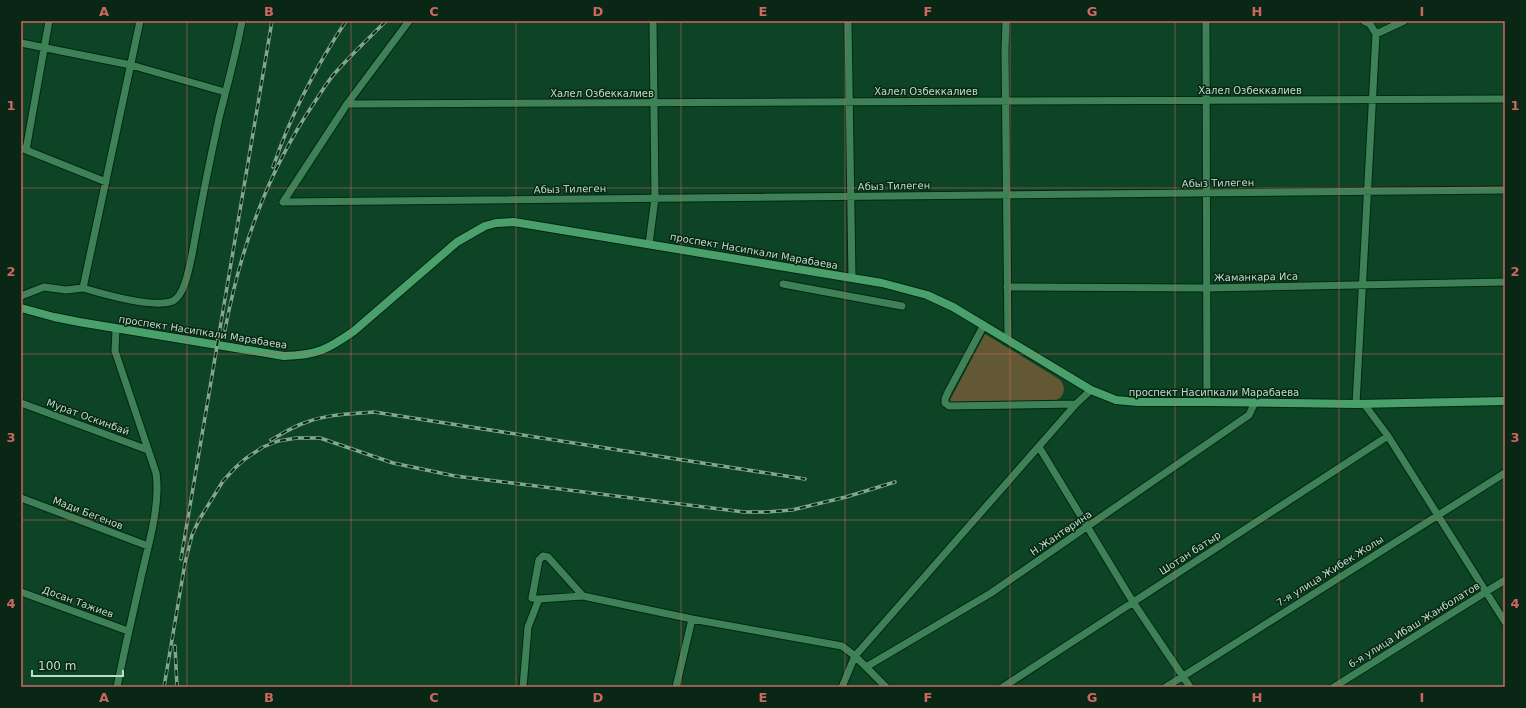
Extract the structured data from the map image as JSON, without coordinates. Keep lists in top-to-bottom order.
{
  "streets": {
    "main road": ["проспект Насипкали Марабаева"],
    "street": [
      "Халел Озбеккалиев",
      "Абыз Тилеген",
      "Жаманкара Иса",
      "Мурат Оскинбай",
      "Мади Бегенов",
      "Н.Жантөрина",
      "Шотан батыр",
      "7-я улица Жибек Жолы",
      "Досан Тажиев",
      "6-я улица Ибаш Жанболатов"
    ]
  },
  "crossings": [
    ["Халел Озбеккалиев", "Абыз Тилеген"],
    ["проспект Насипкали Марабаева", "Н.Жантөрина"]
  ],
  "scale_bar": "100 m",
  "grid": {
    "columns": [
      "A",
      "B",
      "C",
      "D",
      "E",
      "F",
      "G",
      "H",
      "I"
    ],
    "rows": [
      "1",
      "2",
      "3",
      "4"
    ]
  }
}
